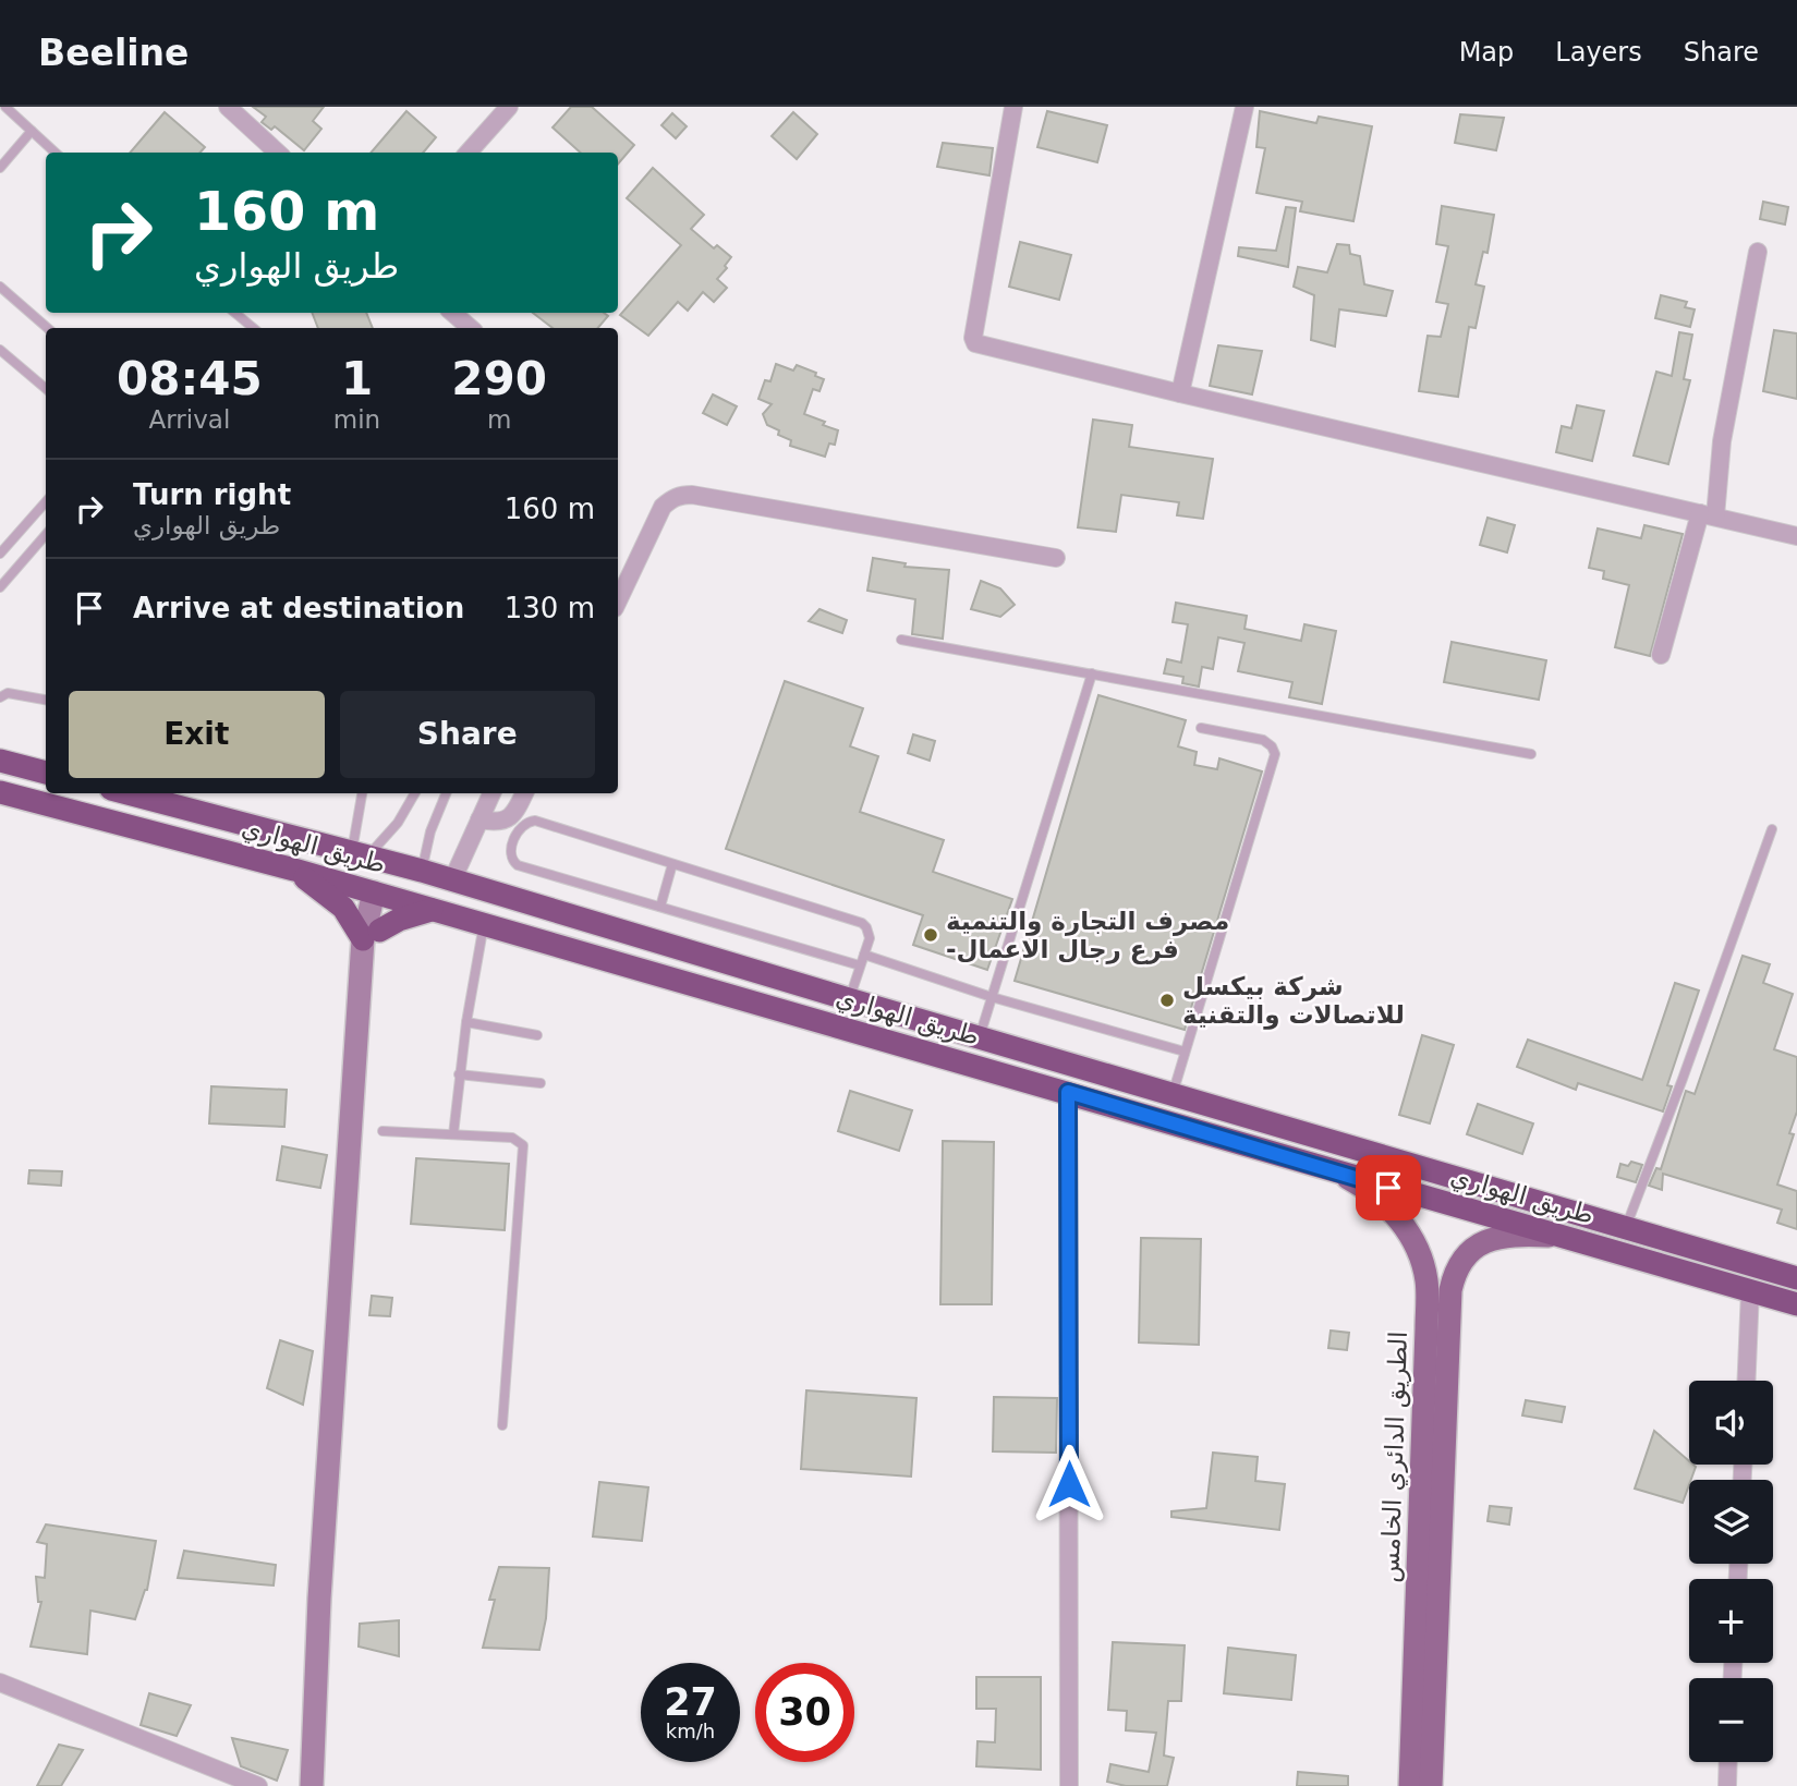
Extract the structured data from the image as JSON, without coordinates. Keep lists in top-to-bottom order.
{
  "streets": {
    "highway": ["طريق الهواري"],
    "main road": ["الطريق الدائري الخامس"]
  },
  "crossings": [
    ["طريق الهواري", "الطريق الدائري الخامس"]
  ],
  "places": ["مصرف التجارة والتنمية -فرع رجال الاعمال", "شركة بيكسل للاتصالات والتقنية"],
  "page": {
    "header": "Beeline",
    "nav": ["Map", "Layers", "Share"],
    "turn": ["160 m", "طريق الهواري"],
    "eta": [
      "08:45",
      "Arrival",
      "1",
      "min",
      "290",
      "m"
    ],
    "list": [
      {
        "name": "Turn right",
        "note": "طريق الهواري",
        "value": "160 m"
      },
      {
        "name": "Arrive at destination",
        "value": "130 m"
      }
    ],
    "buttons": ["Exit", "Share"],
    "map_buttons": ["+", "−"],
    "speed": "27 km/h",
    "limit": "30"
  }
}
